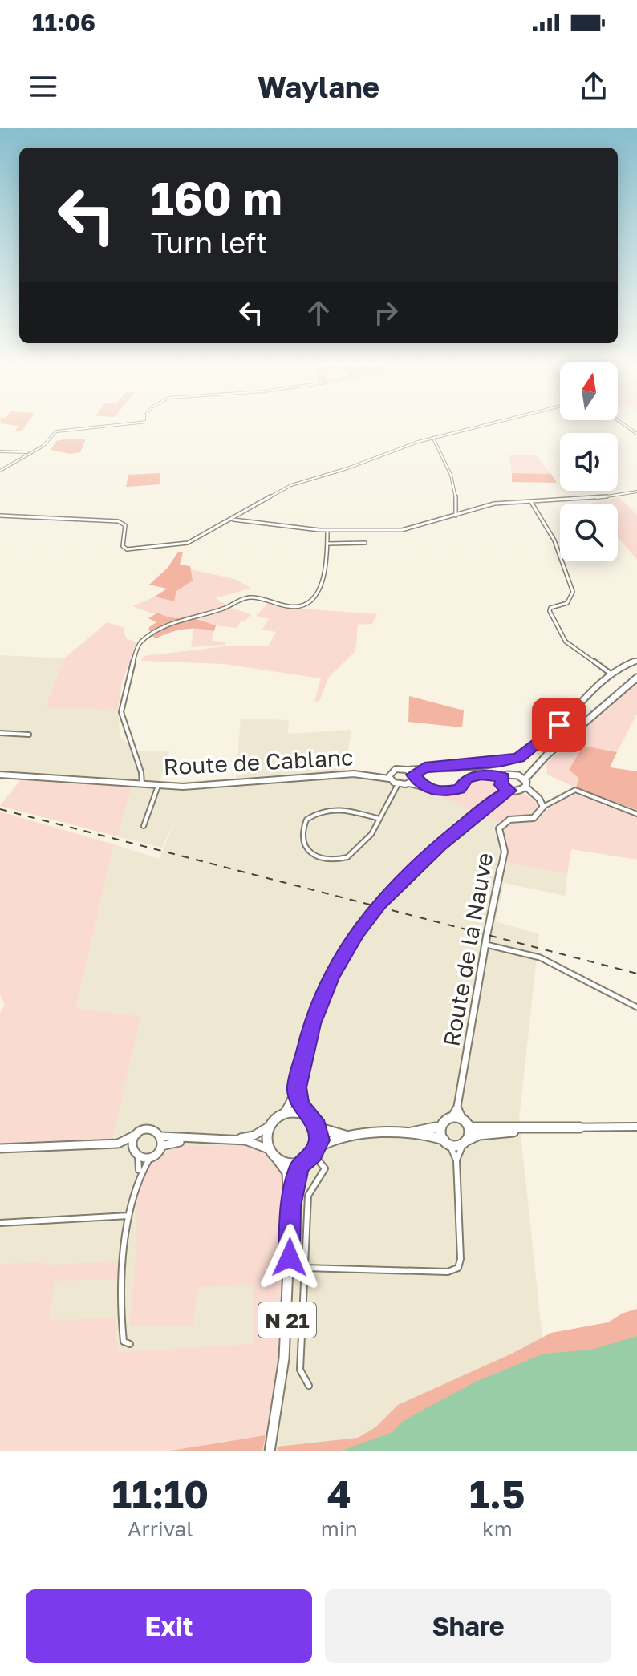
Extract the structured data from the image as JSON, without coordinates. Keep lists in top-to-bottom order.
{
  "streets": {
    "main road": ["Route de Cablanc", "Route de la Nauve", "N 21"]
  },
  "north": "top",
  "page": {
    "status": "11:06",
    "header": "Waylane",
    "turn": ["160 m", "Turn left"],
    "eta": [
      "11:10",
      "Arrival",
      "4",
      "min",
      "1.5",
      "km"
    ],
    "buttons": ["Exit", "Share"]
  }
}
